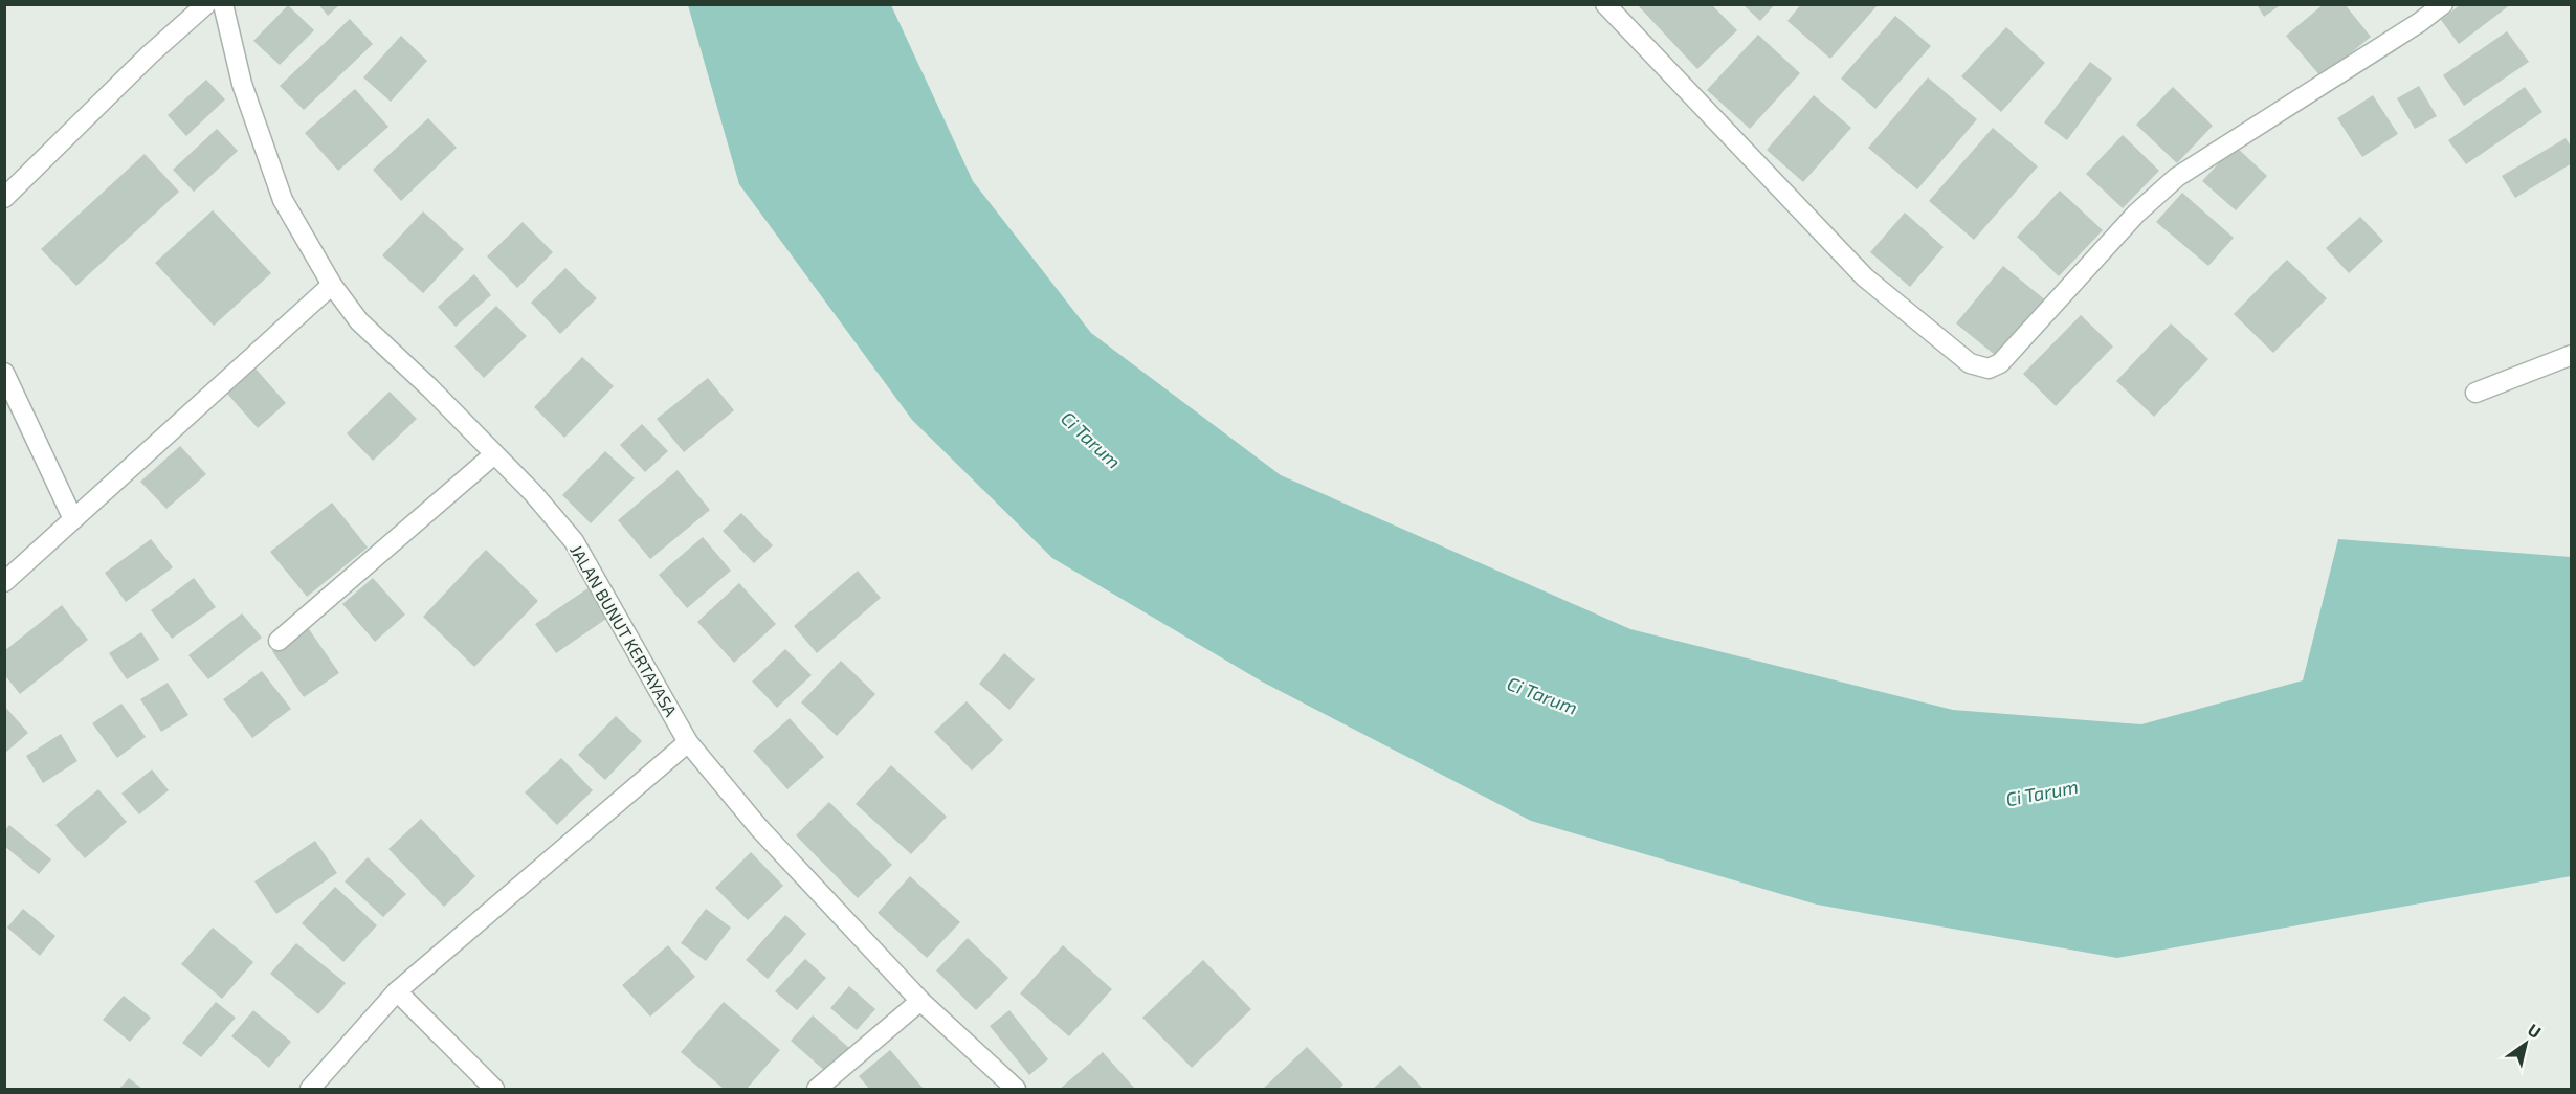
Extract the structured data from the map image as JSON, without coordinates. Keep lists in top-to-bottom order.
{
  "streets": {
    "street": ["JALAN BUNUT KERTAYASA"]
  },
  "water": ["Ci Tarum"],
  "north": "top right"
}
